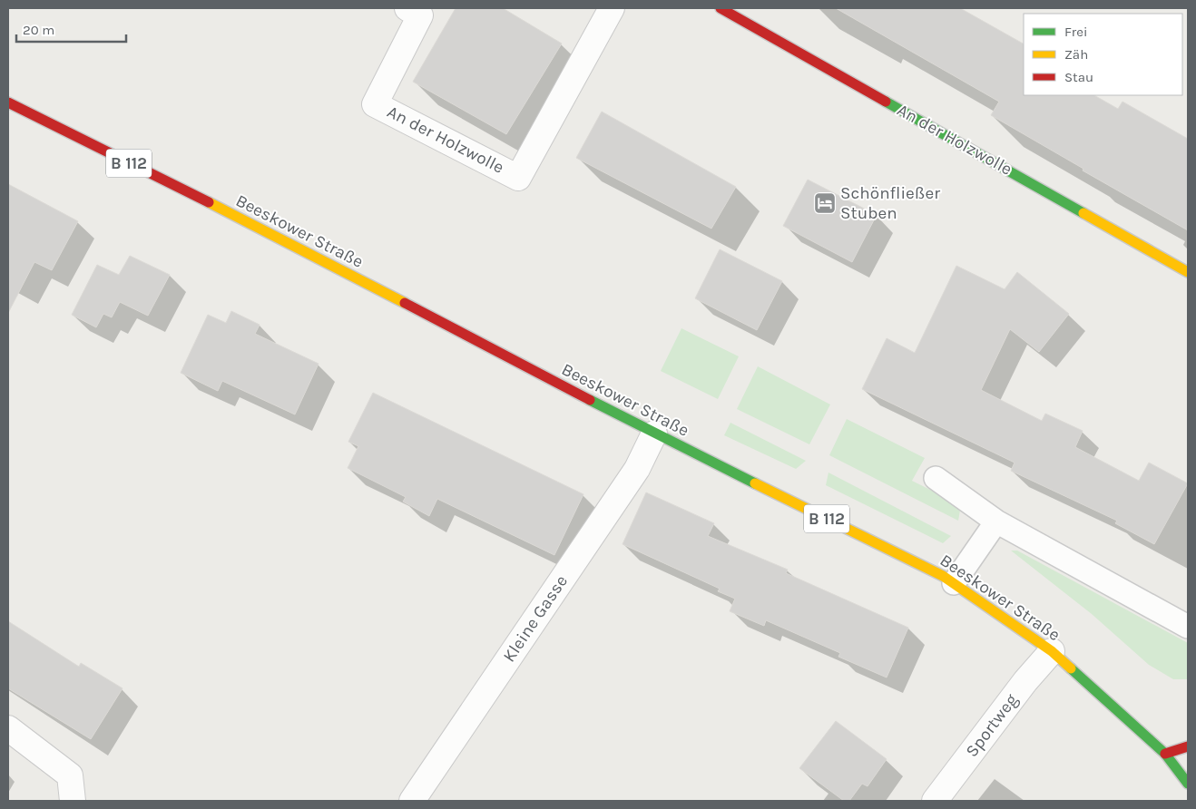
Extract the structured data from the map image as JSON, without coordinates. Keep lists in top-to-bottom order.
{
  "streets": {
    "main road": ["An der Holzwolle", "B 112", "Beeskower Straße"],
    "street": ["Kleine Gasse", "Sportweg"]
  },
  "crossings": [
    ["Beeskower Straße", "Kleine Gasse"],
    ["Beeskower Straße", "Sportweg"]
  ],
  "places": {
    "hotel": ["Schönfließer Stuben"]
  },
  "legend": ["Frei", "Zäh", "Stau"],
  "scale_bar": "20 m"
}
